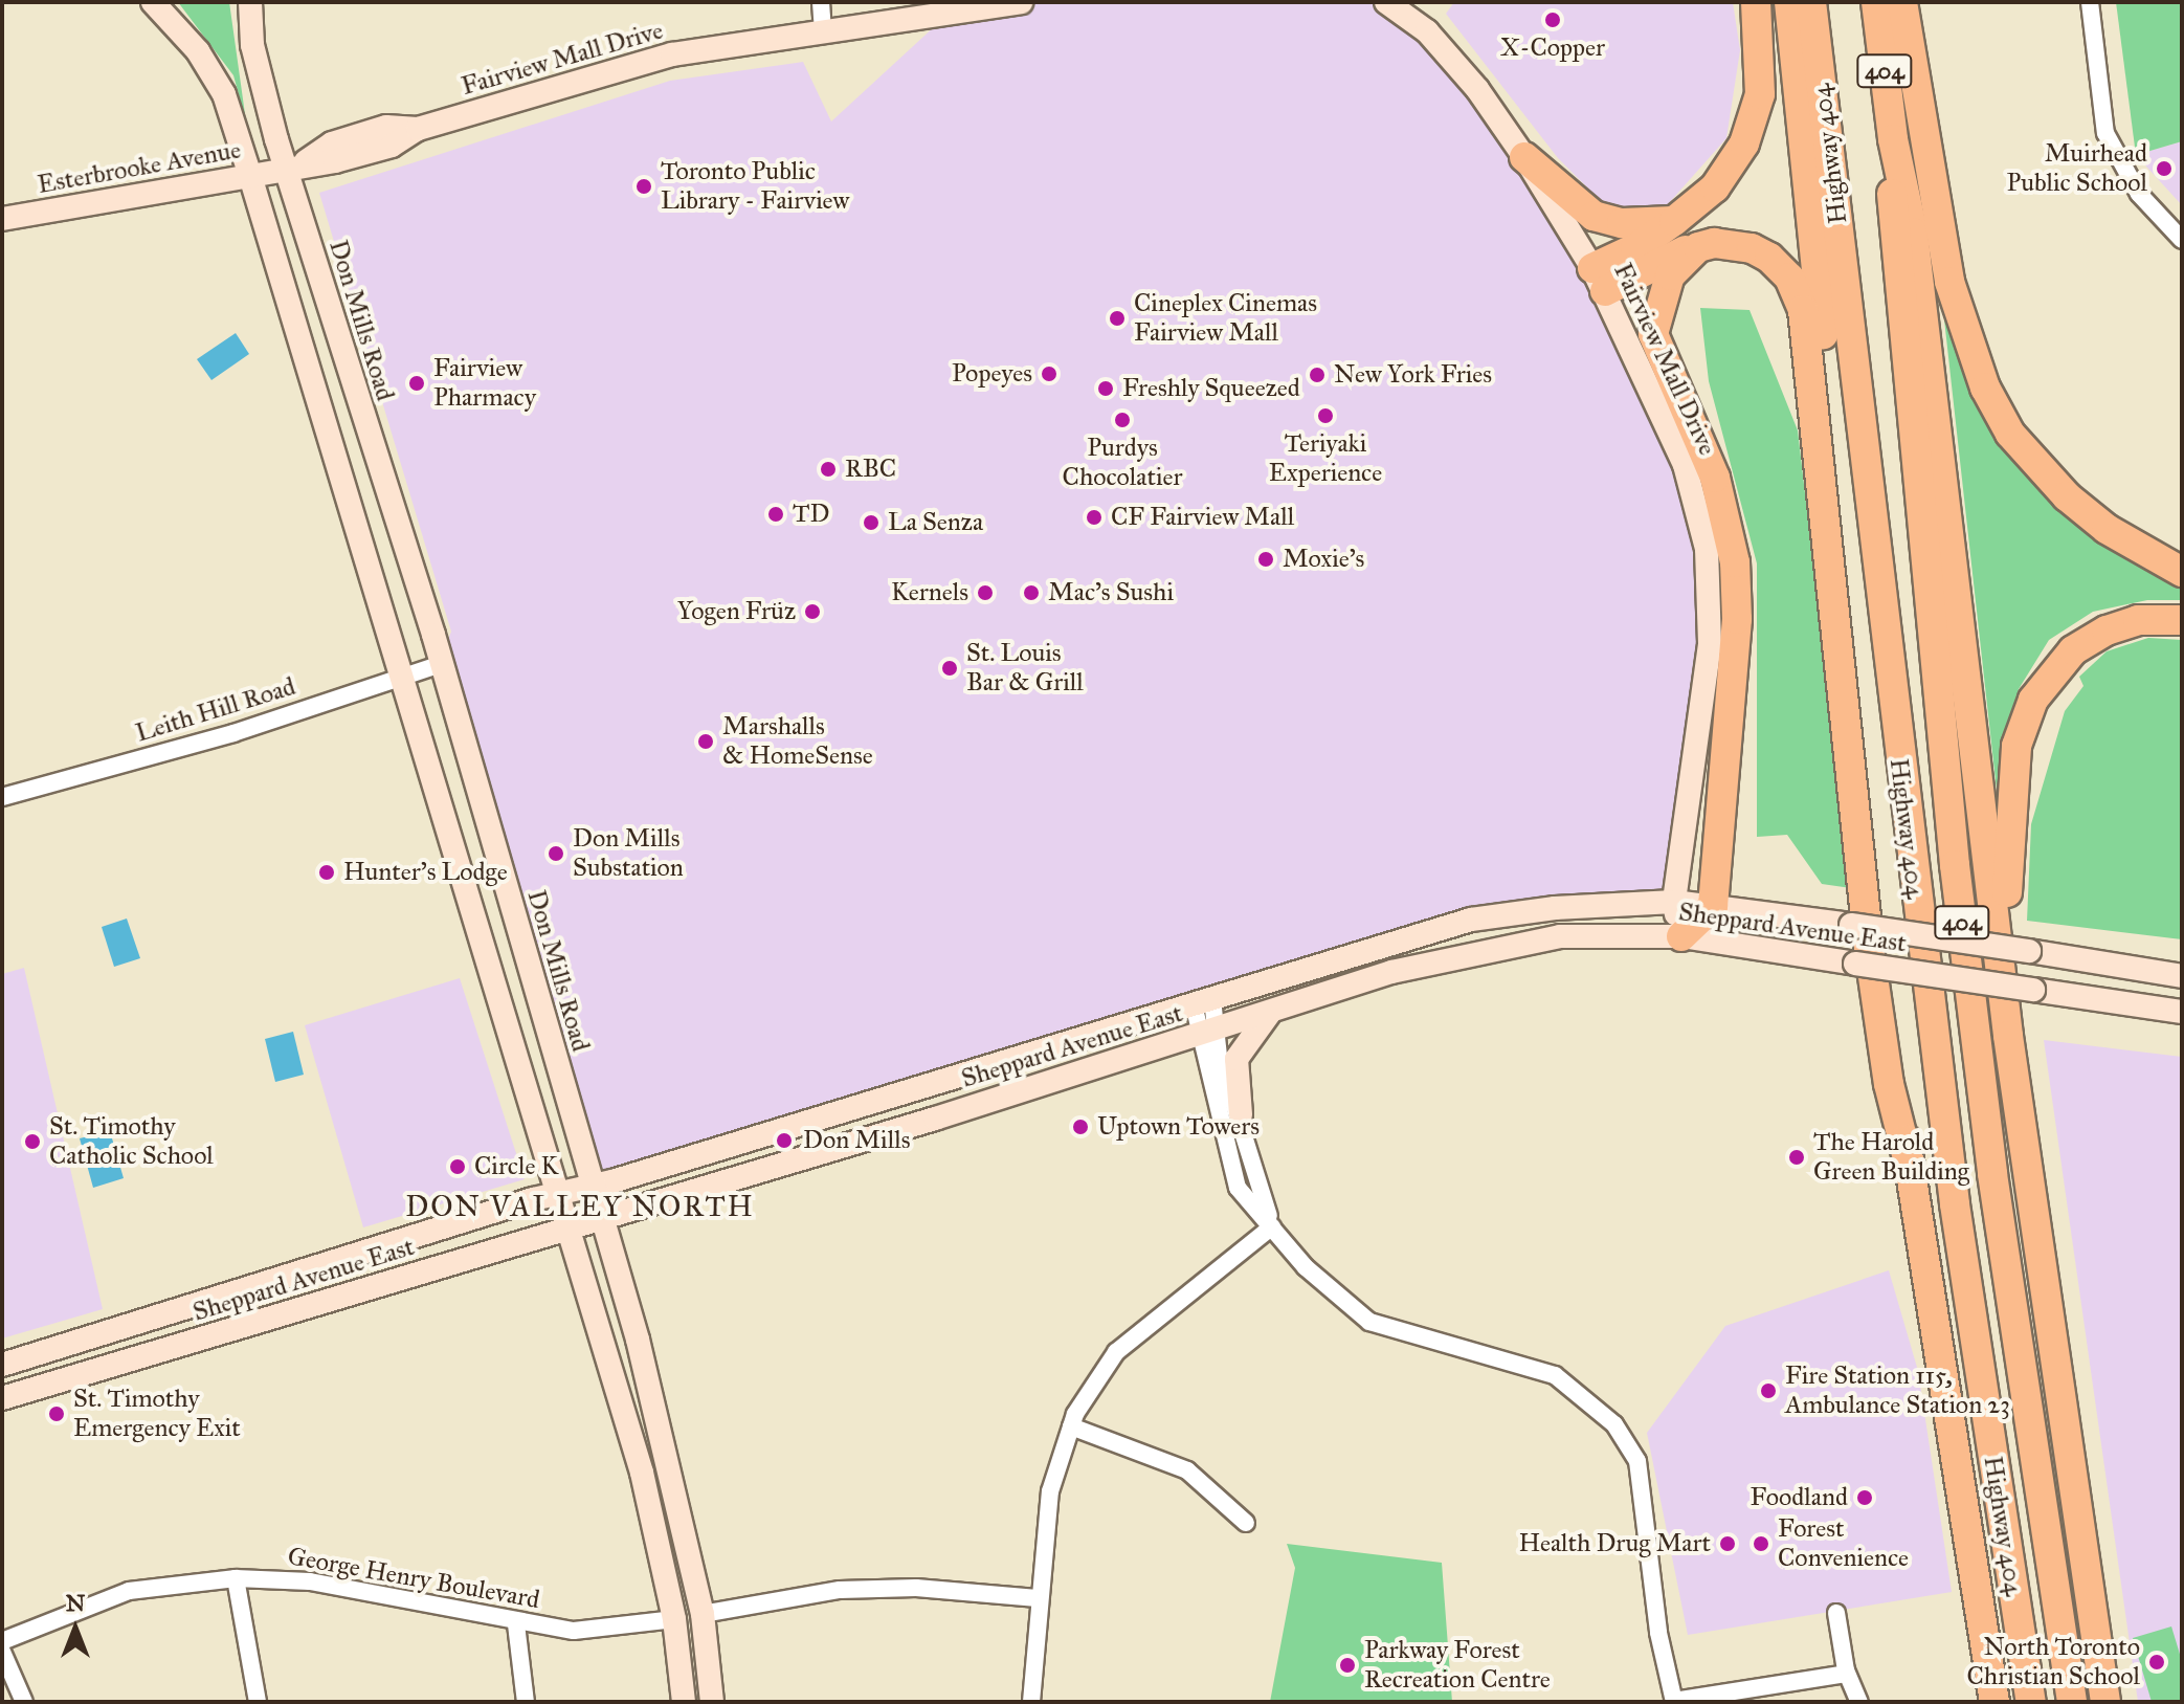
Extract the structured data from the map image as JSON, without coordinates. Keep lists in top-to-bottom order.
{
  "streets": {
    "highway": ["404", "Highway 404"],
    "main road": [
      "Fairview Mall Drive",
      "Esterbrooke Avenue",
      "Don Mills Road",
      "Sheppard Avenue East"
    ],
    "street": ["Leith Hill Road", "George Henry Boulevard"]
  },
  "crossings": [
    ["Fairview Mall Drive", "Esterbrooke Avenue"],
    ["Fairview Mall Drive", "Don Mills Road"],
    ["Fairview Mall Drive", "Sheppard Avenue East"],
    ["Esterbrooke Avenue", "Don Mills Road"],
    ["Don Mills Road", "Leith Hill Road"],
    ["Don Mills Road", "Sheppard Avenue East"]
  ],
  "districts": ["DON VALLEY NORTH"],
  "places": [
    "X-Copper",
    "Muirhead Public School",
    "Toronto Public Library - Fairview",
    "Cineplex Cinemas Fairview Mall",
    "Popeyes",
    "New York Fries",
    "Fairview Pharmacy",
    "Freshly Squeezed",
    "Teriyaki Experience",
    "Purdys Chocolatier",
    "RBC",
    "TD",
    "CF Fairview Mall",
    "La Senza",
    "Moxie's",
    "Kernels",
    "Mac's Sushi",
    "Yogen Früz",
    "St. Louis Bar & Grill",
    "Marshalls & HomeSense",
    "Don Mills Substation",
    "Hunter's Lodge",
    "Uptown Towers",
    "Don Mills",
    "St. Timothy Catholic School",
    "The Harold Green Building",
    "Circle K",
    "Fire Station 115, Ambulance Station 23",
    "St. Timothy Emergency Exit",
    "Foodland",
    "Health Drug Mart",
    "Forest Convenience",
    "North Toronto Christian School",
    "Parkway Forest Recreation Centre"
  ],
  "north": "top"
}
